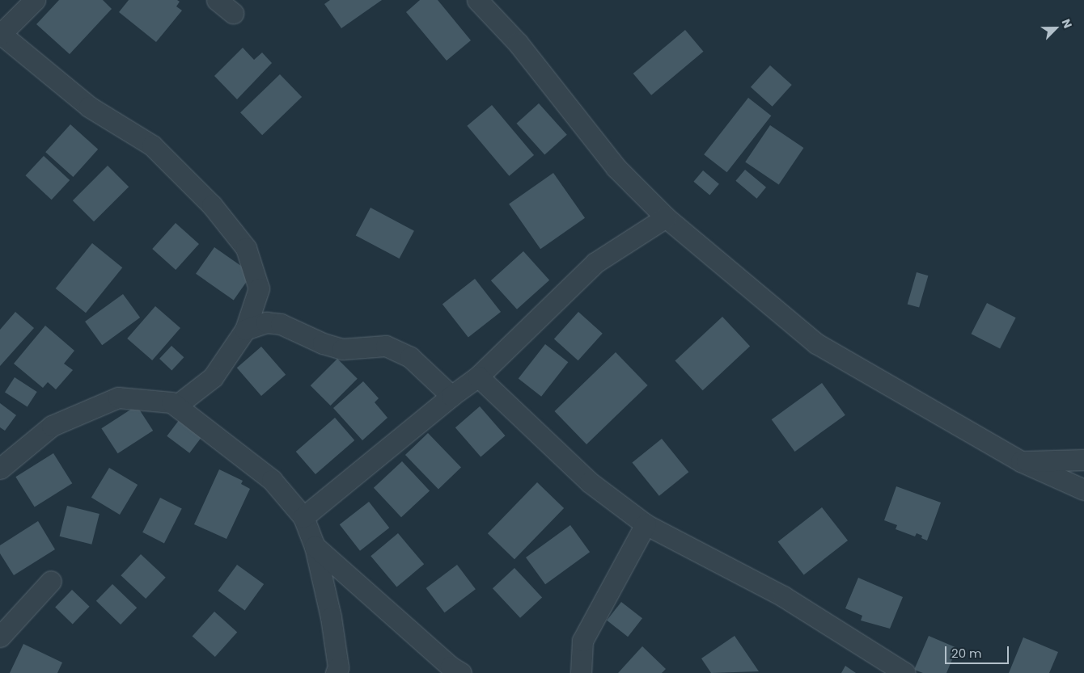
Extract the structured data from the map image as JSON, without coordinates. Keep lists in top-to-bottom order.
{
  "scale_bar": "20 m",
  "north": "top right"
}
